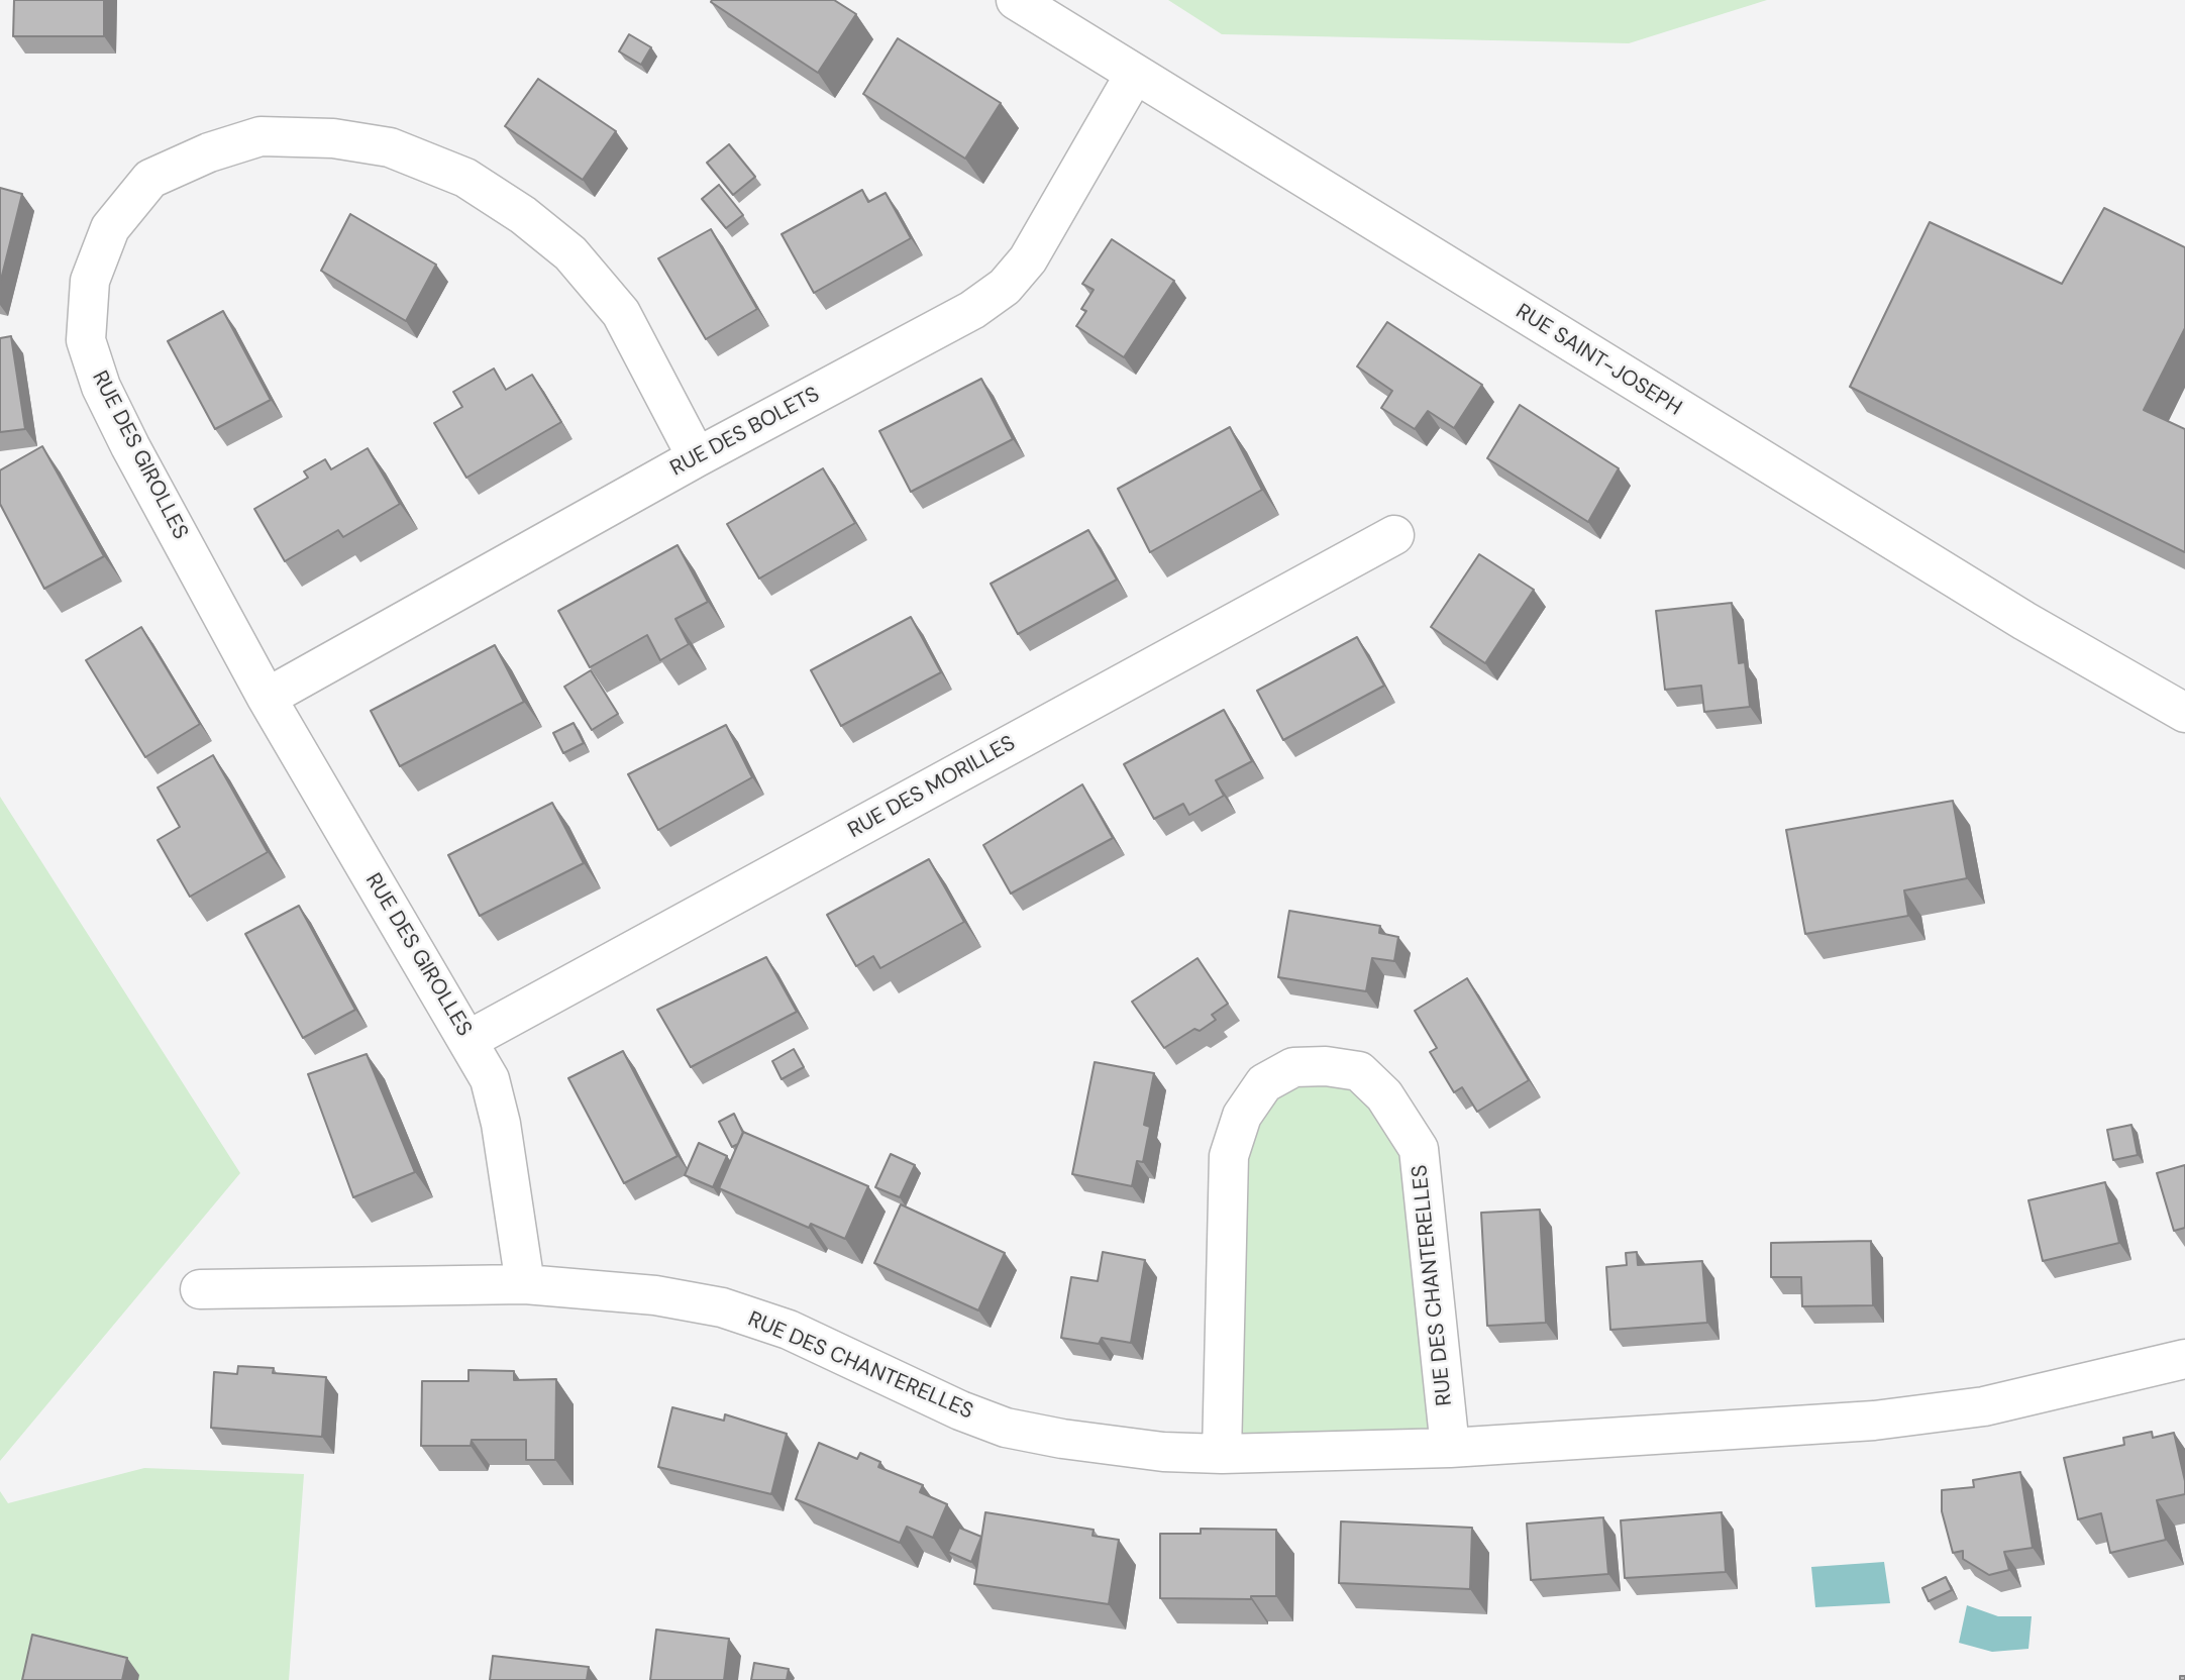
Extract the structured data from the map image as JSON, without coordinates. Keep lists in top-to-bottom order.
{
  "streets": {
    "street": [
      "RUE SAINT-JOSEPH",
      "RUE DES BOLETS",
      "RUE DES GIROLLES",
      "RUE DES MORILLES",
      "RUE DES CHANTERELLES"
    ]
  },
  "crossings": [
    ["RUE SAINT-JOSEPH", "RUE DES BOLETS"],
    ["RUE DES BOLETS", "RUE DES GIROLLES"],
    ["RUE DES GIROLLES", "RUE DES MORILLES"],
    ["RUE DES GIROLLES", "RUE DES CHANTERELLES"]
  ]
}
